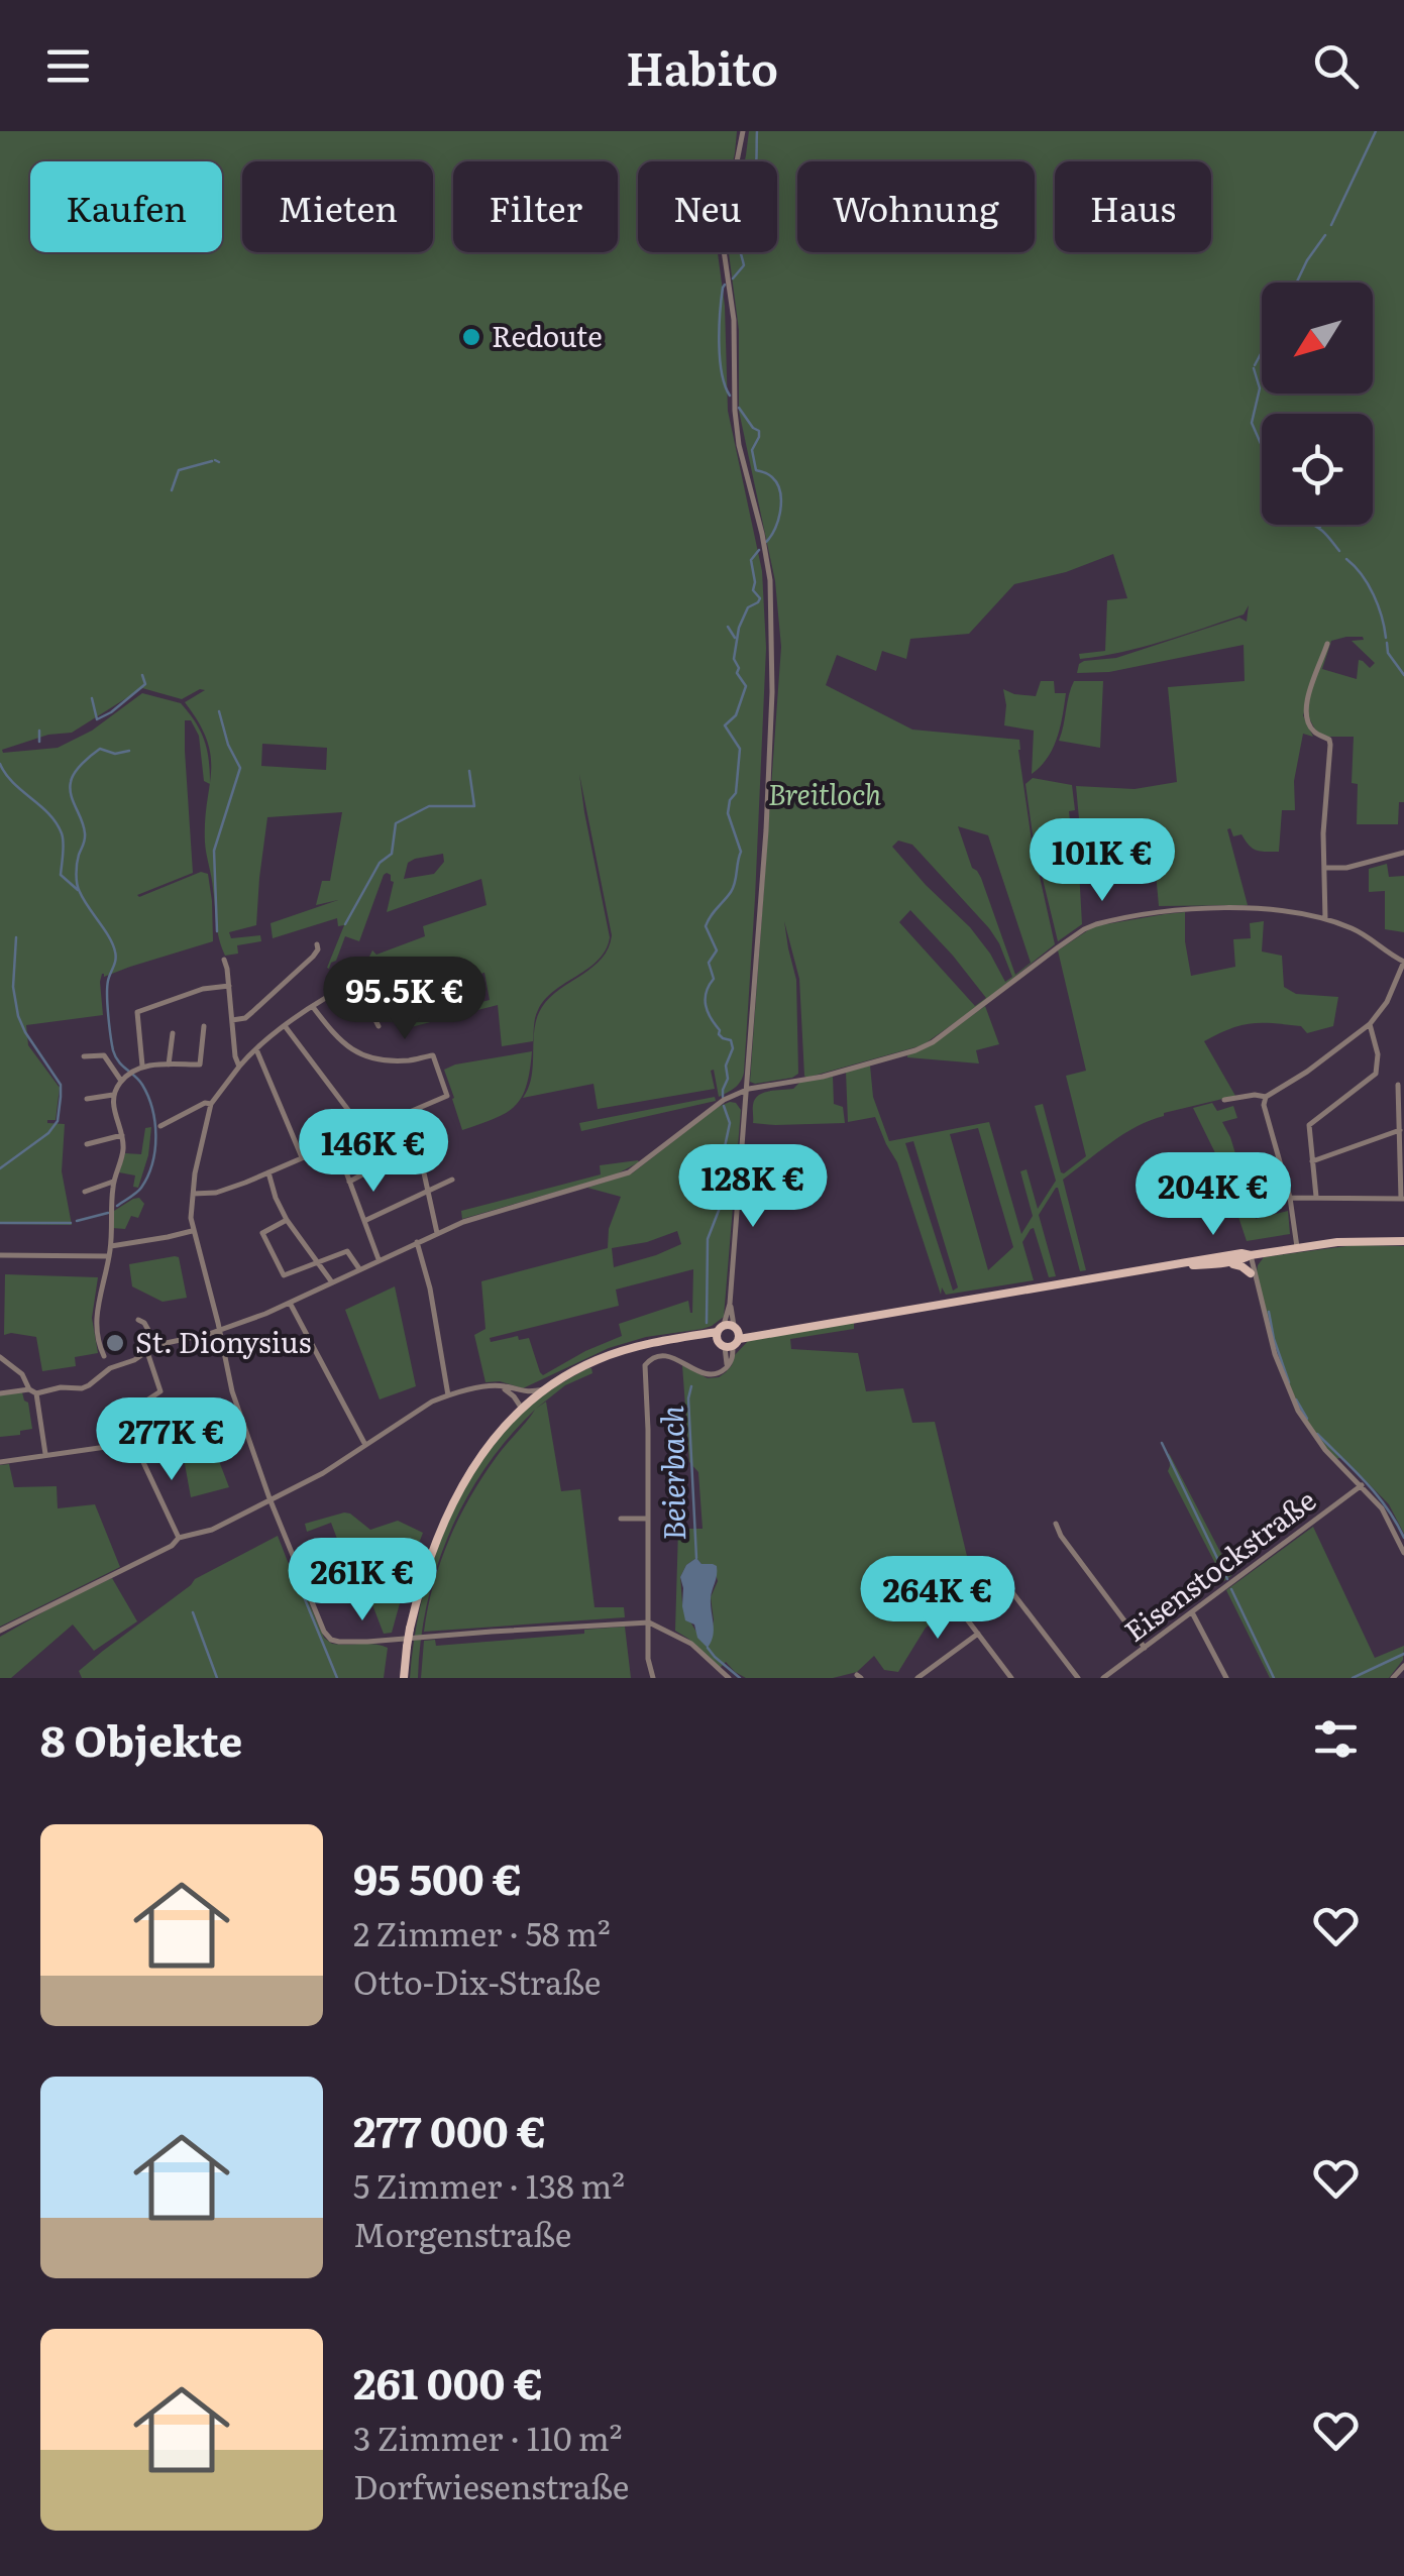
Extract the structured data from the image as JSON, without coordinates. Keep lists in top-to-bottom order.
{
  "streets": {
    "street": ["Eisenstockstraße"]
  },
  "water": ["Beierbach"],
  "parks": ["Breitloch"],
  "places": ["Redoute", "St. Dionysius"],
  "north": "bottom left",
  "page": {
    "header": "Habito",
    "chip": [
      "Kaufen",
      "Mieten",
      "Filter",
      "Neu",
      "Wohnung",
      "Haus"
    ],
    "price": [
      "101K €",
      "95.5K €",
      "146K €",
      "128K €",
      "204K €",
      "277K €",
      "261K €",
      "264K €"
    ],
    "heading": "8 Objekte",
    "list": [
      {
        "name": "95 500 €",
        "note": "2 Zimmer · 58 m² · Otto-Dix-Straße"
      },
      {
        "name": "277 000 €",
        "note": "5 Zimmer · 138 m² · Morgenstraße"
      },
      {
        "name": "261 000 €",
        "note": "3 Zimmer · 110 m² · Dorfwiesenstraße"
      }
    ]
  }
}
